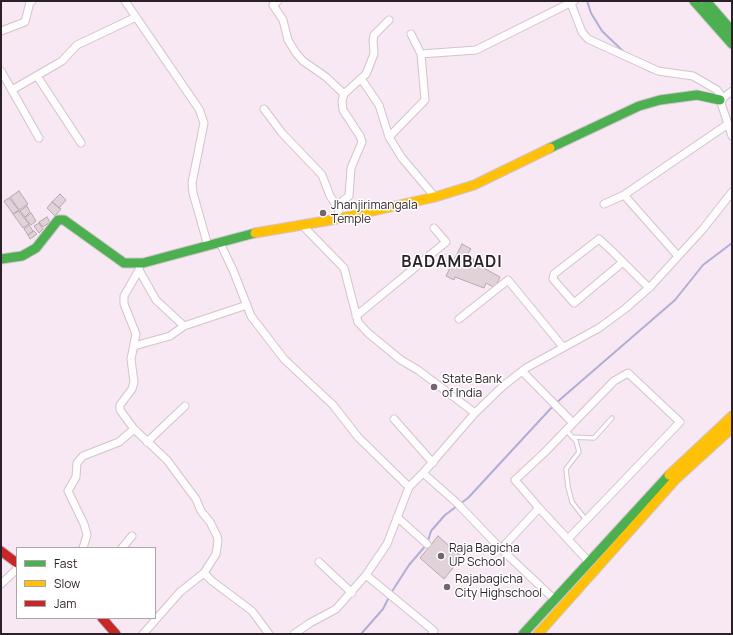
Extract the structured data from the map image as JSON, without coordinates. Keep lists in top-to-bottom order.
{
  "districts": ["BADAMBADI"],
  "places": [
    "Jhanjirimangala Temple",
    "State Bank of India",
    "Raja Bagicha UP School",
    "Rajabagicha City Highschool"
  ],
  "legend": ["Fast", "Slow", "Jam"]
}
